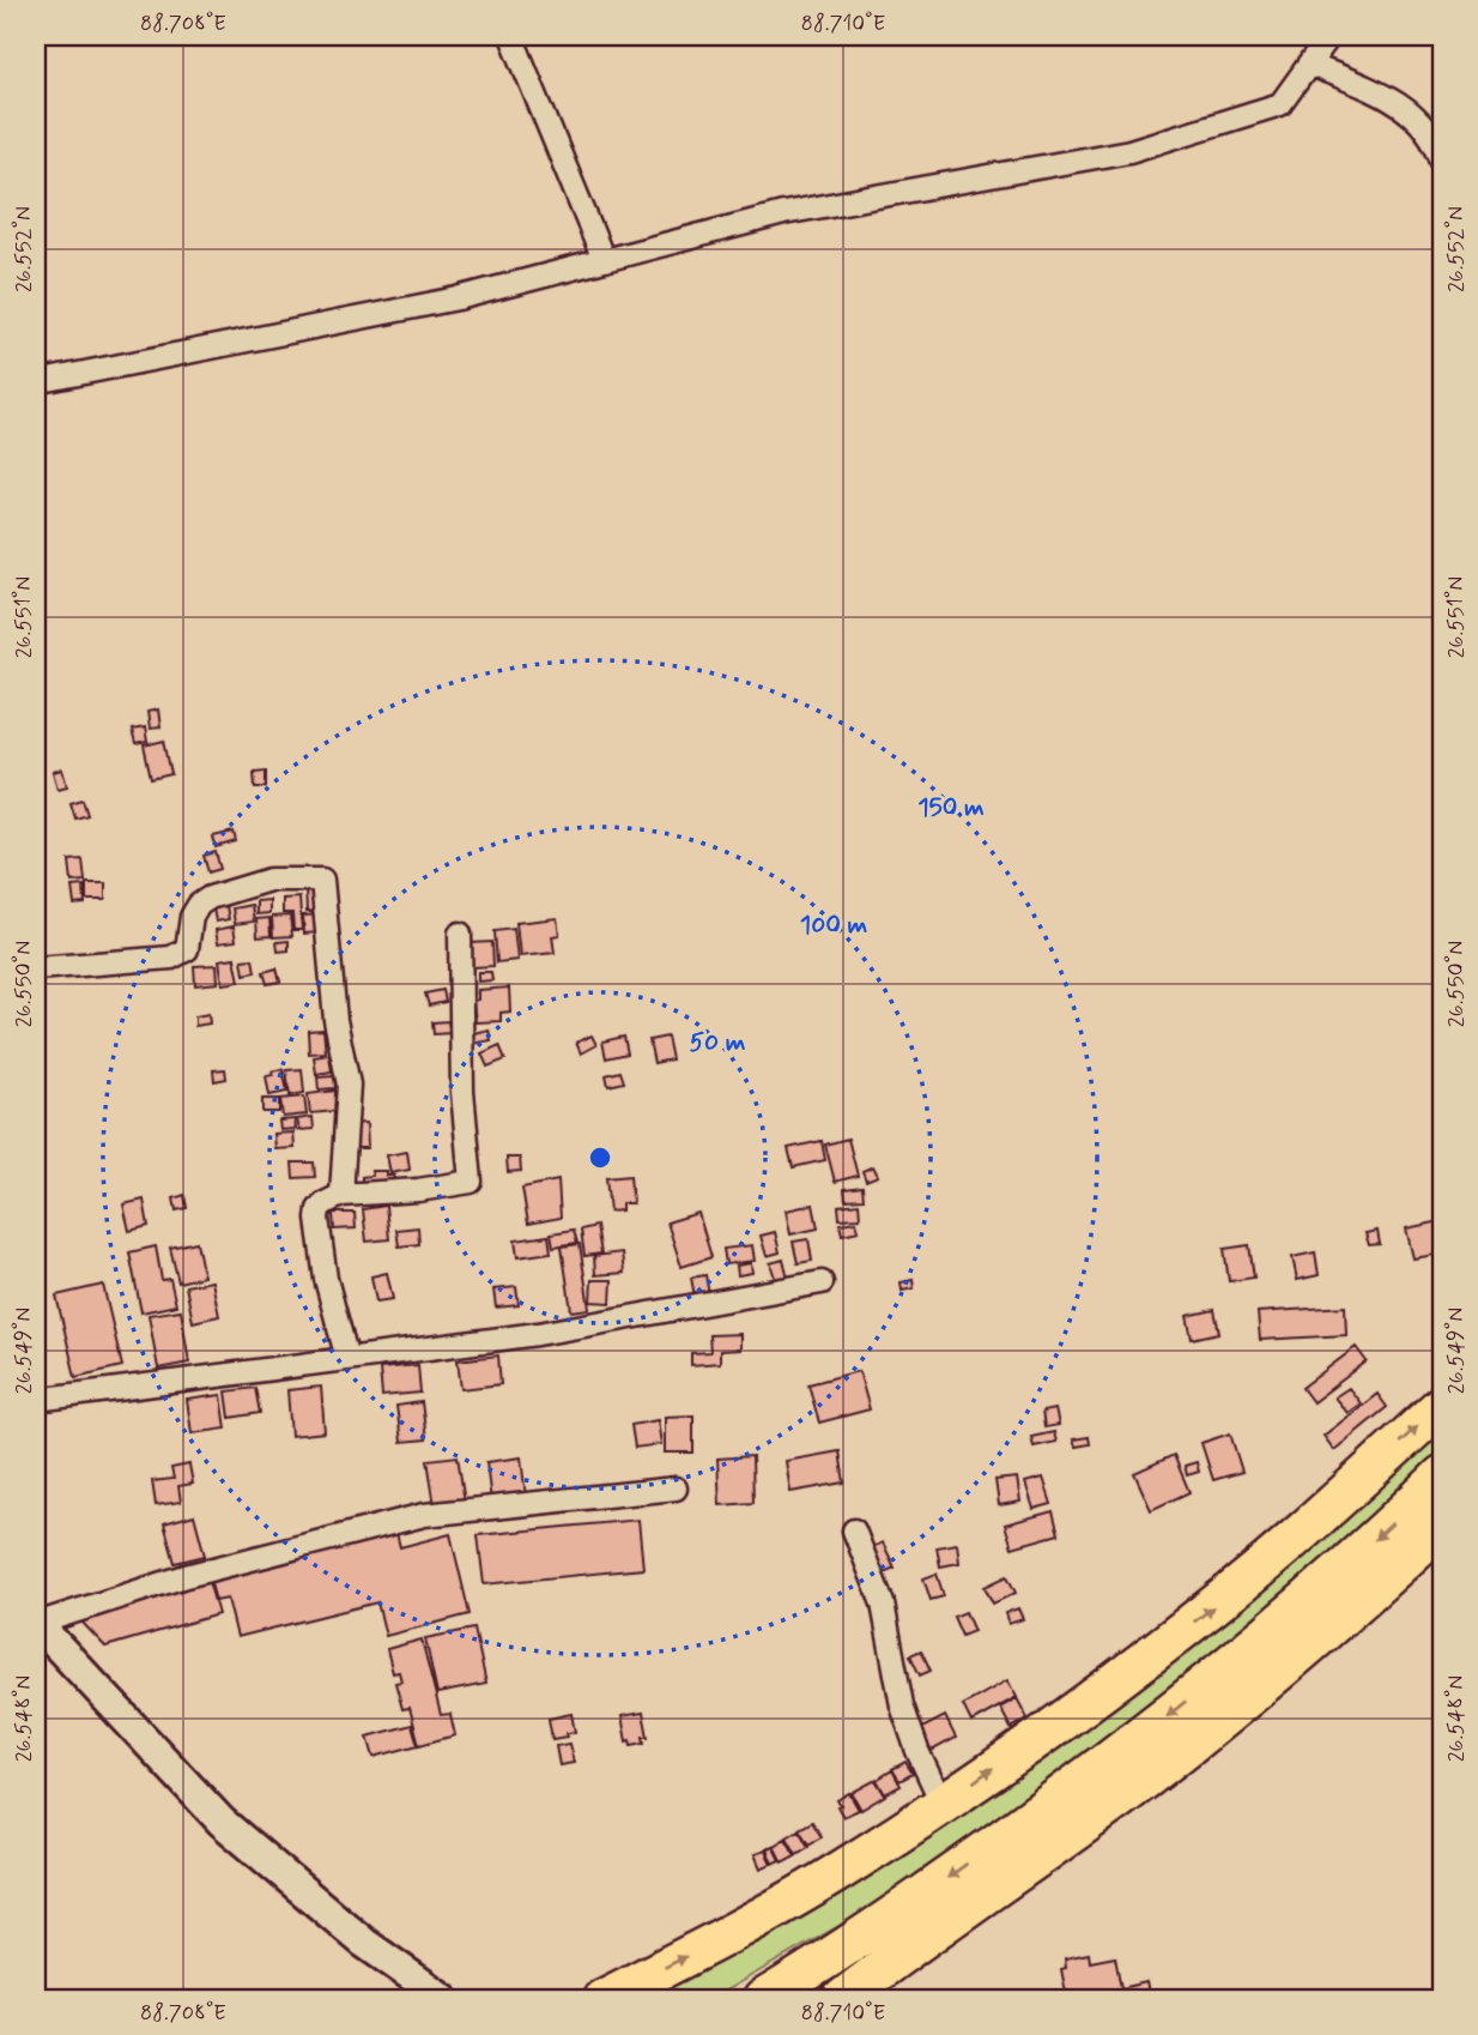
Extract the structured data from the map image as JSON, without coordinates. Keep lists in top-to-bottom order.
{
  "coordinates": [
    "88.708°E",
    "88.710°E",
    "26.552°N",
    "26.551°N",
    "26.550°N",
    "26.549°N",
    "26.548°N"
  ],
  "rings": ["150 m", "100 m", "50 m"]
}
